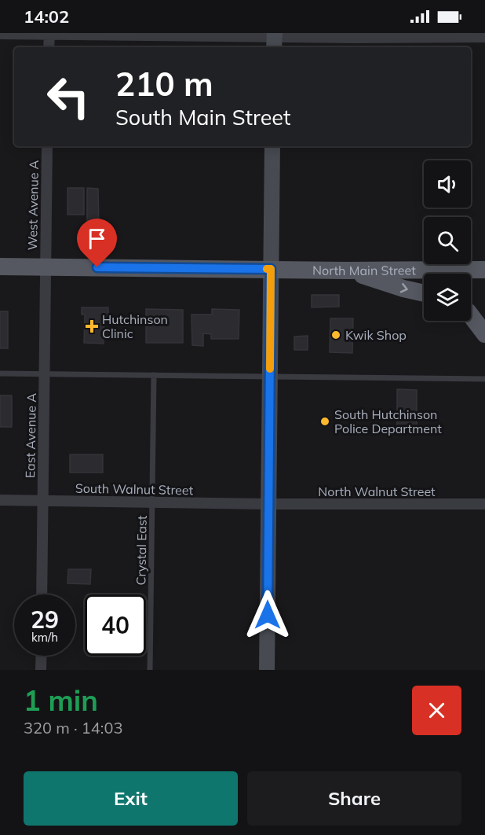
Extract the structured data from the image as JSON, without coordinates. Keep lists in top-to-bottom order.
{
  "streets": {
    "main road": ["North Main Street"],
    "street": [
      "West Avenue A",
      "East Avenue A",
      "South Walnut Street",
      "North Walnut Street"
    ],
    "lane": ["Crystal East"]
  },
  "crossings": [
    ["West Avenue A", "North Main Street"],
    ["West Avenue A", "East Avenue A"],
    ["North Main Street", "East Avenue A"],
    ["East Avenue A", "South Walnut Street"],
    ["South Walnut Street", "North Walnut Street"],
    ["South Walnut Street", "Crystal East"]
  ],
  "places": {
    "health": ["Hutchinson Clinic"],
    "other": ["Kwik Shop", "South Hutchinson Police Department"]
  },
  "page": {
    "status": "14:02",
    "turn": ["210 m", "South Main Street"],
    "speed": "29 km/h",
    "limit": "40",
    "heading": ["1 min", "320 m · 14:03"],
    "buttons": ["Exit", "Share"]
  }
}
